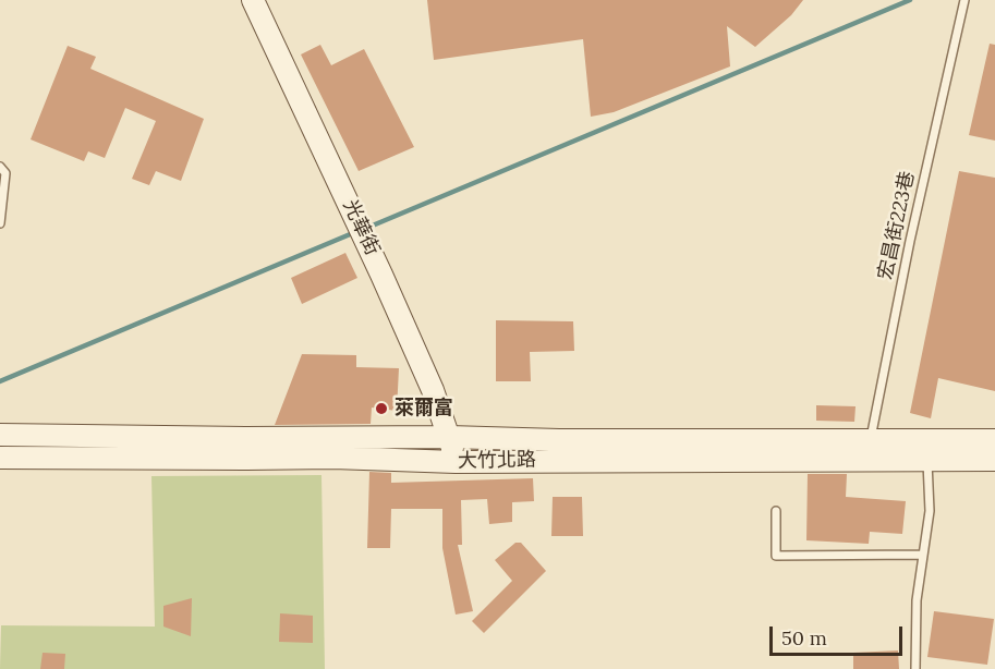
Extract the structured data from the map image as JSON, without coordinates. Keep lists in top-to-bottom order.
{
  "streets": {
    "street": ["光華街", "大竹北路"],
    "lane": ["宏昌街223巷"]
  },
  "crossings": [
    ["宏昌街223巷", "大竹北路"],
    ["光華街", "大竹北路"]
  ],
  "places": ["萊爾富"],
  "scale_bar": "50 m"
}
